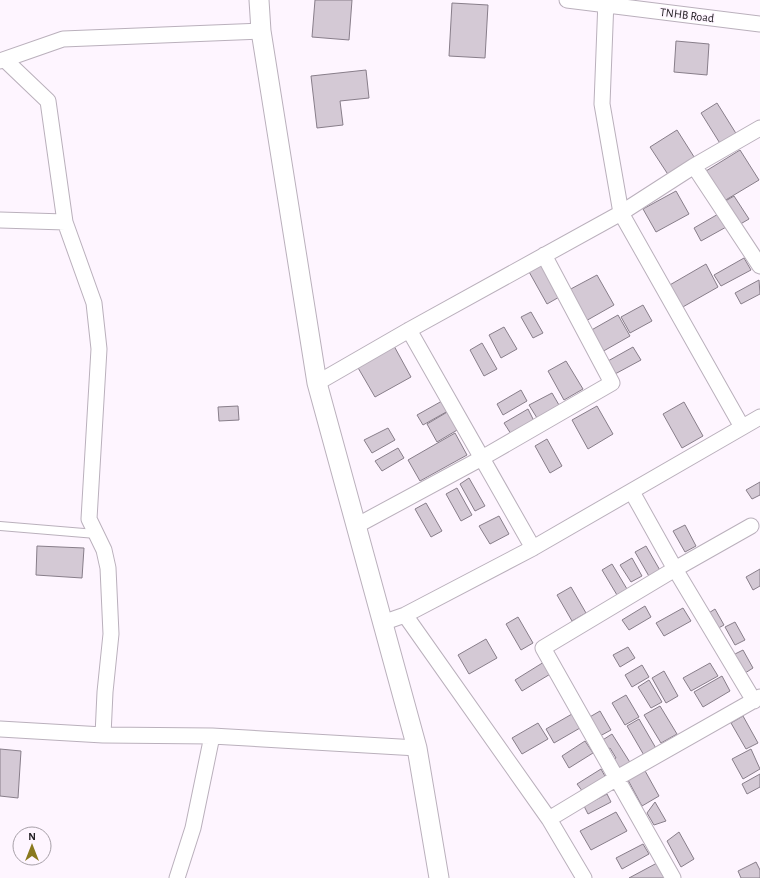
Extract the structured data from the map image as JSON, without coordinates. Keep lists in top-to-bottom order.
{
  "streets": {
    "street": ["TNHB Road"]
  },
  "north": "top"
}
